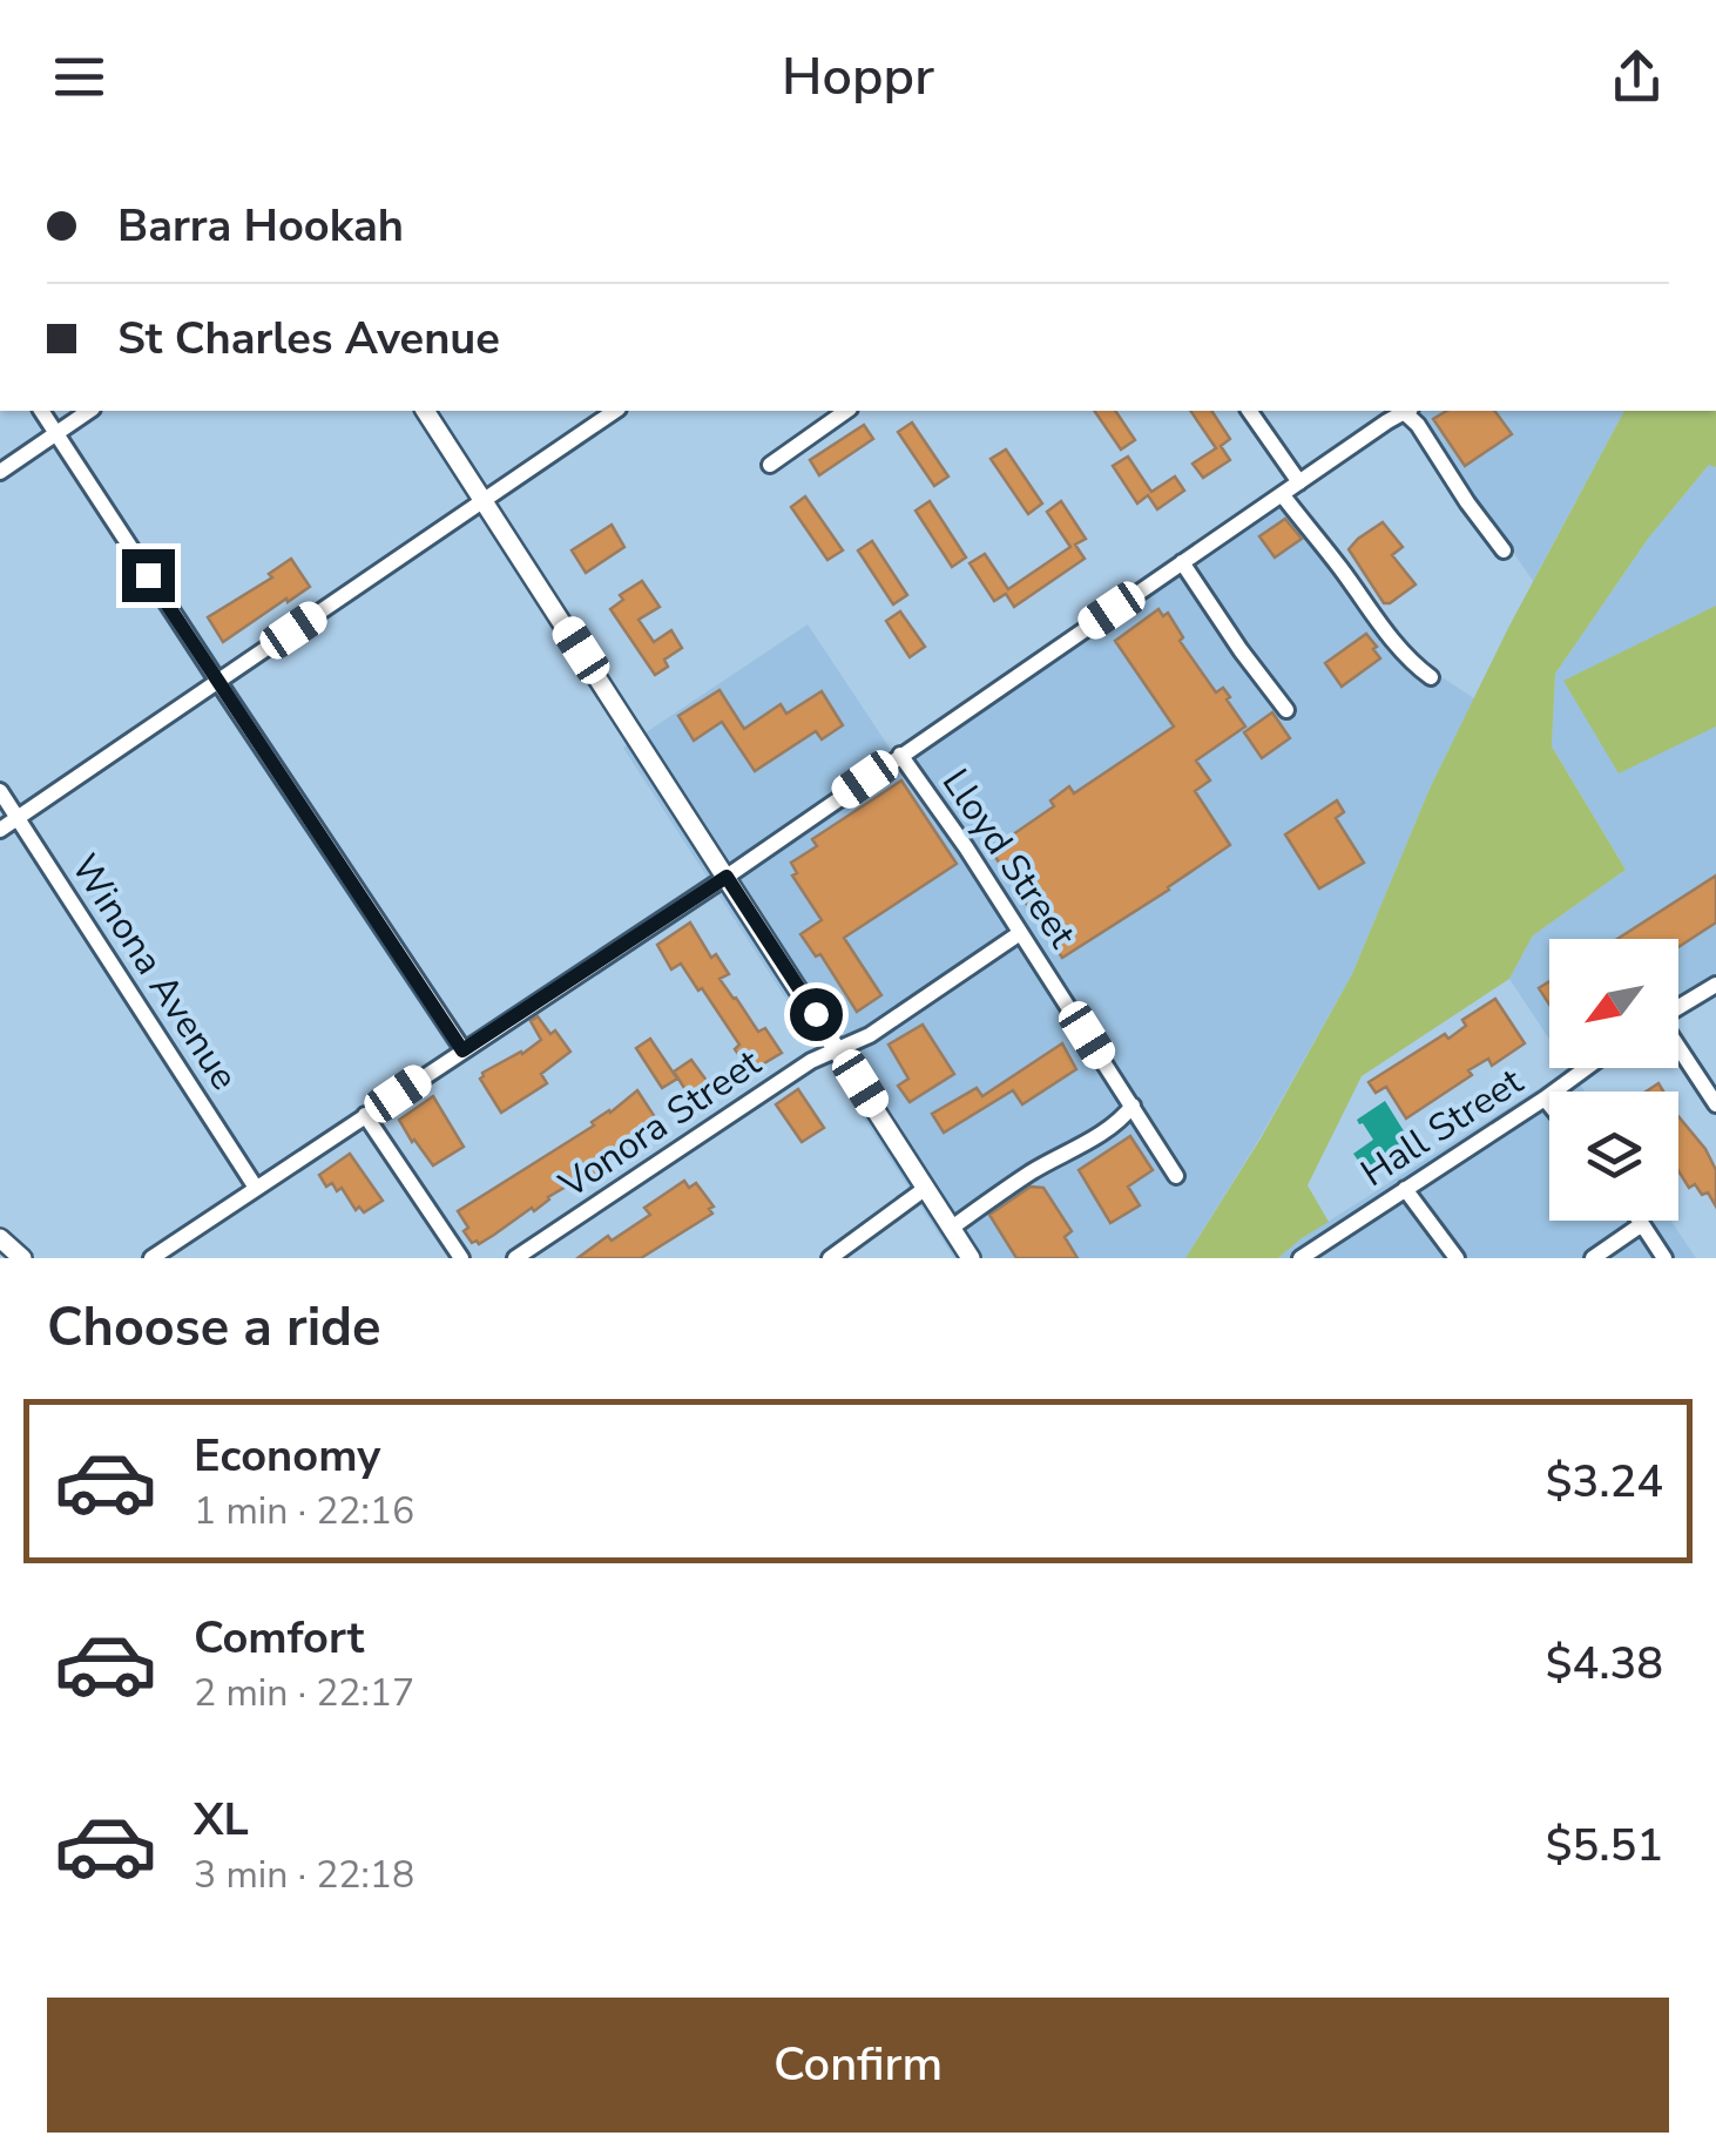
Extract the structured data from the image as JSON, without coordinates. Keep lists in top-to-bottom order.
{
  "streets": {
    "street": [
      "Lloyd Street",
      "Winona Avenue",
      "Vonora Street",
      "Hall Street"
    ]
  },
  "crossings": [
    ["Lloyd Street", "Vonora Street"]
  ],
  "north": "bottom left",
  "page": {
    "header": "Hoppr",
    "banner": ["Barra Hookah", "St Charles Avenue"],
    "heading": "Choose a ride",
    "list": [
      {
        "name": "Economy",
        "note": "1 min · 22:16",
        "value": "$3.24"
      },
      {
        "name": "Comfort",
        "note": "2 min · 22:17",
        "value": "$4.38"
      },
      {
        "name": "XL",
        "note": "3 min · 22:18",
        "value": "$5.51"
      }
    ],
    "buttons": "Confirm"
  }
}
